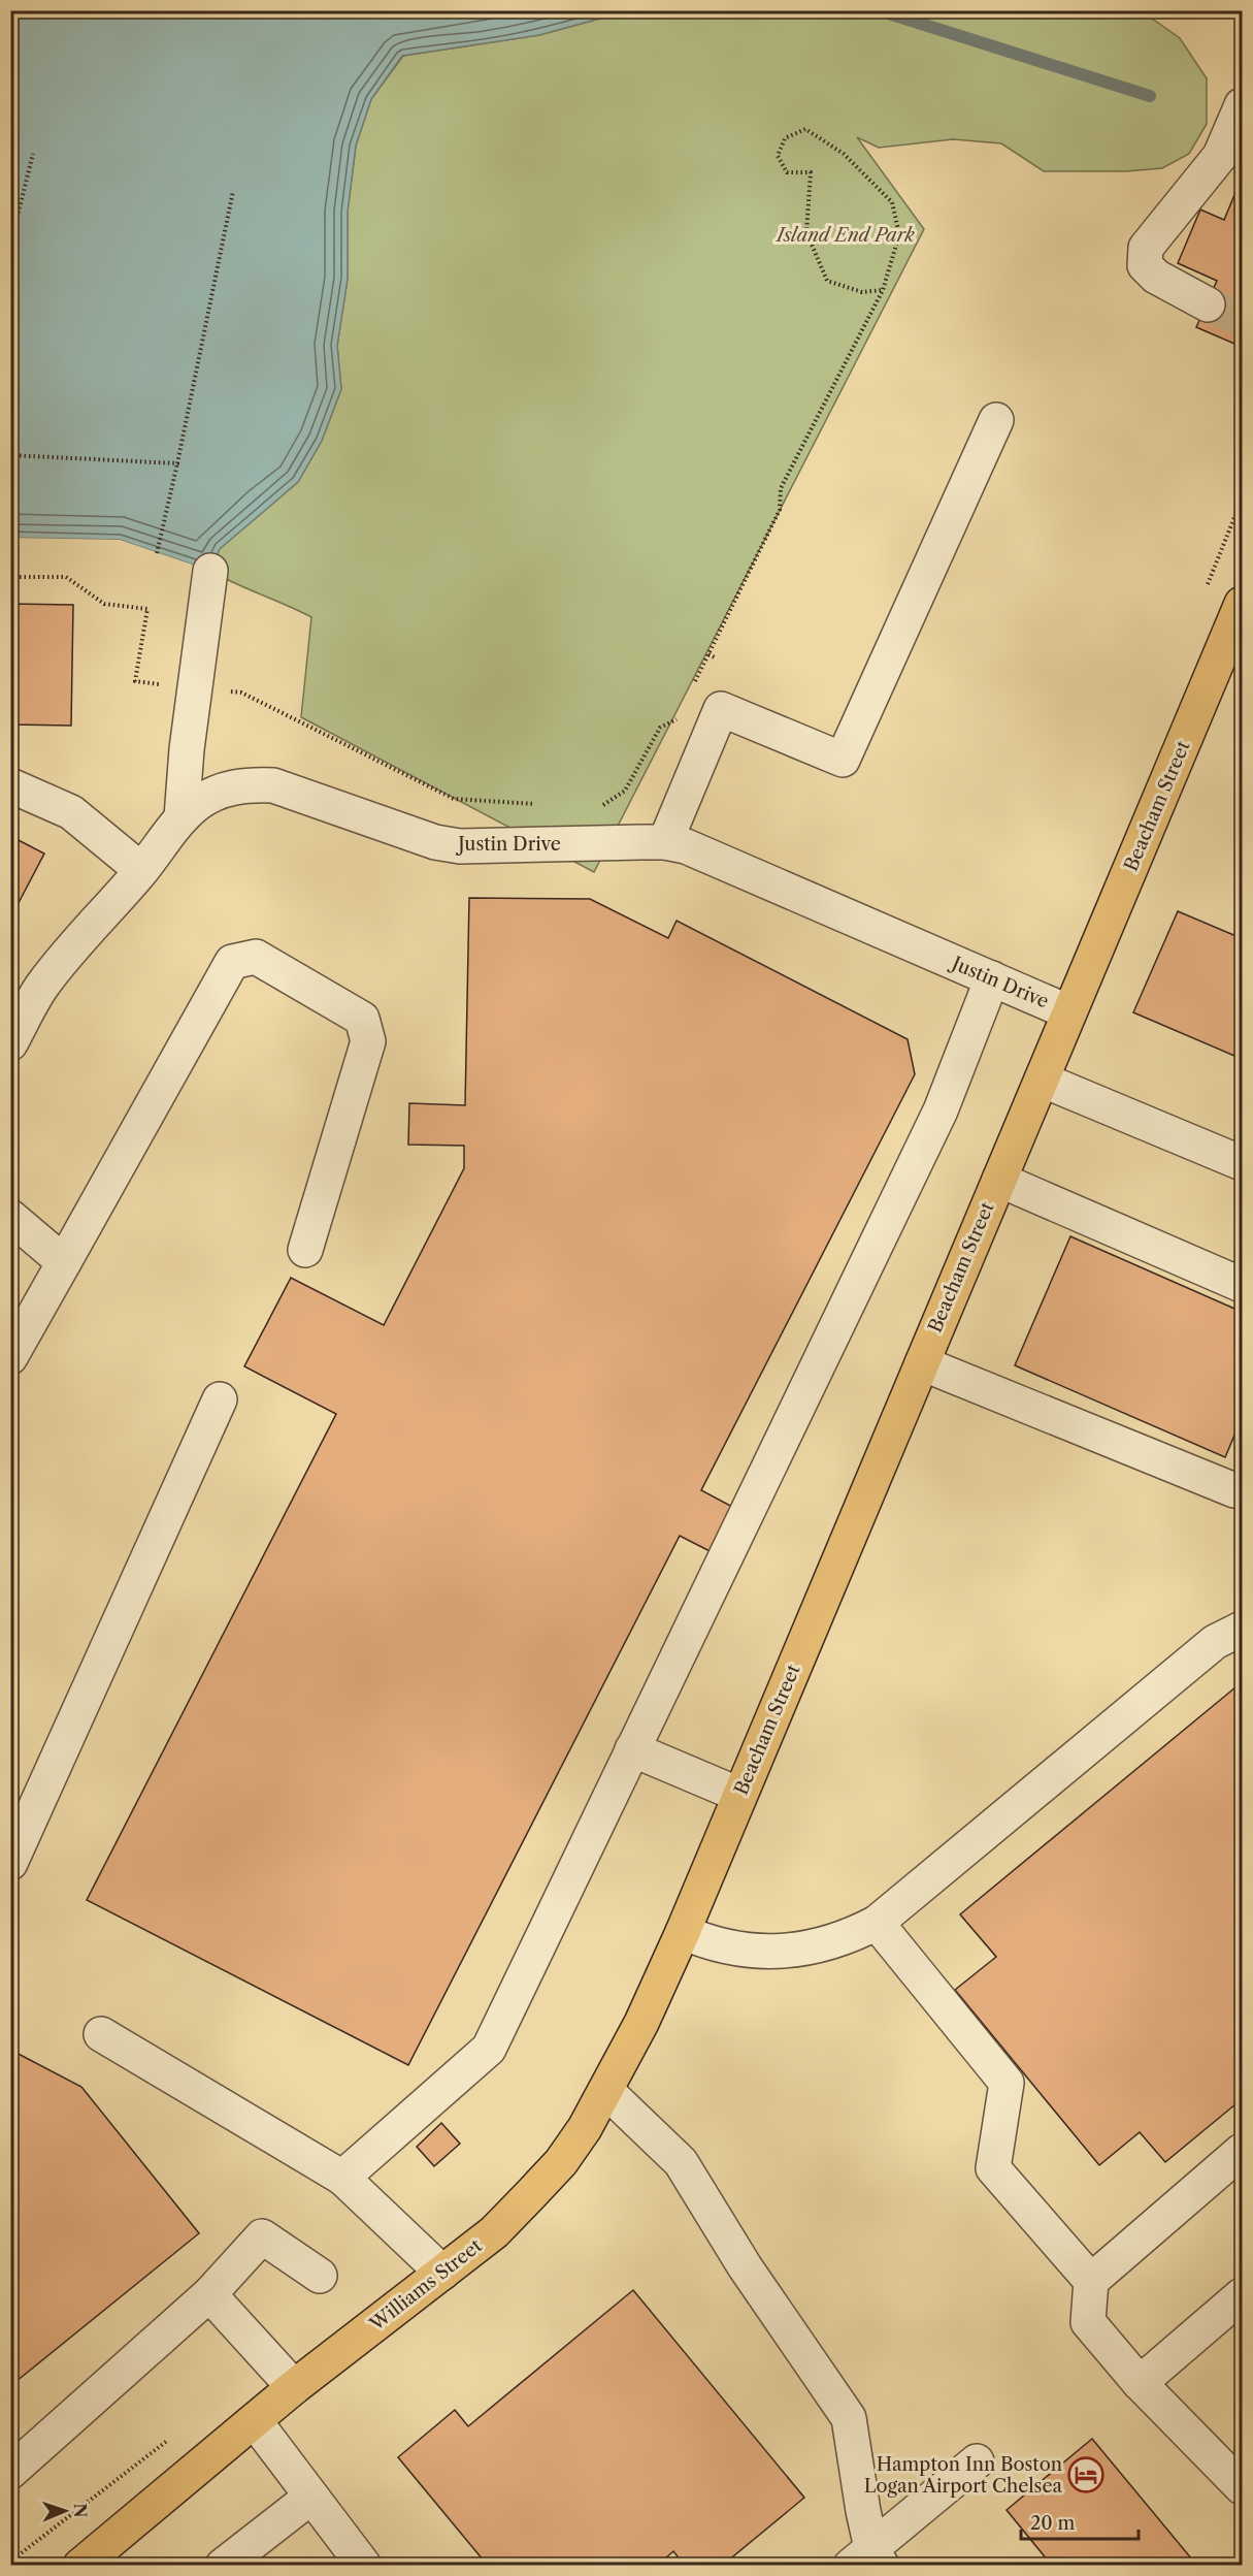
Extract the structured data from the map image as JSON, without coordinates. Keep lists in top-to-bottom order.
{
  "streets": {
    "main road": ["Beacham Street", "Williams Street"],
    "lane": ["Justin Drive"]
  },
  "crossings": [
    ["Beacham Street", "Justin Drive"],
    ["Beacham Street", "Williams Street"]
  ],
  "parks": ["Island End Park"],
  "places": {
    "hotel": ["Hampton Inn Boston Logan Airport Chelsea"]
  },
  "scale_bar": "20 m",
  "north": "right"
}
